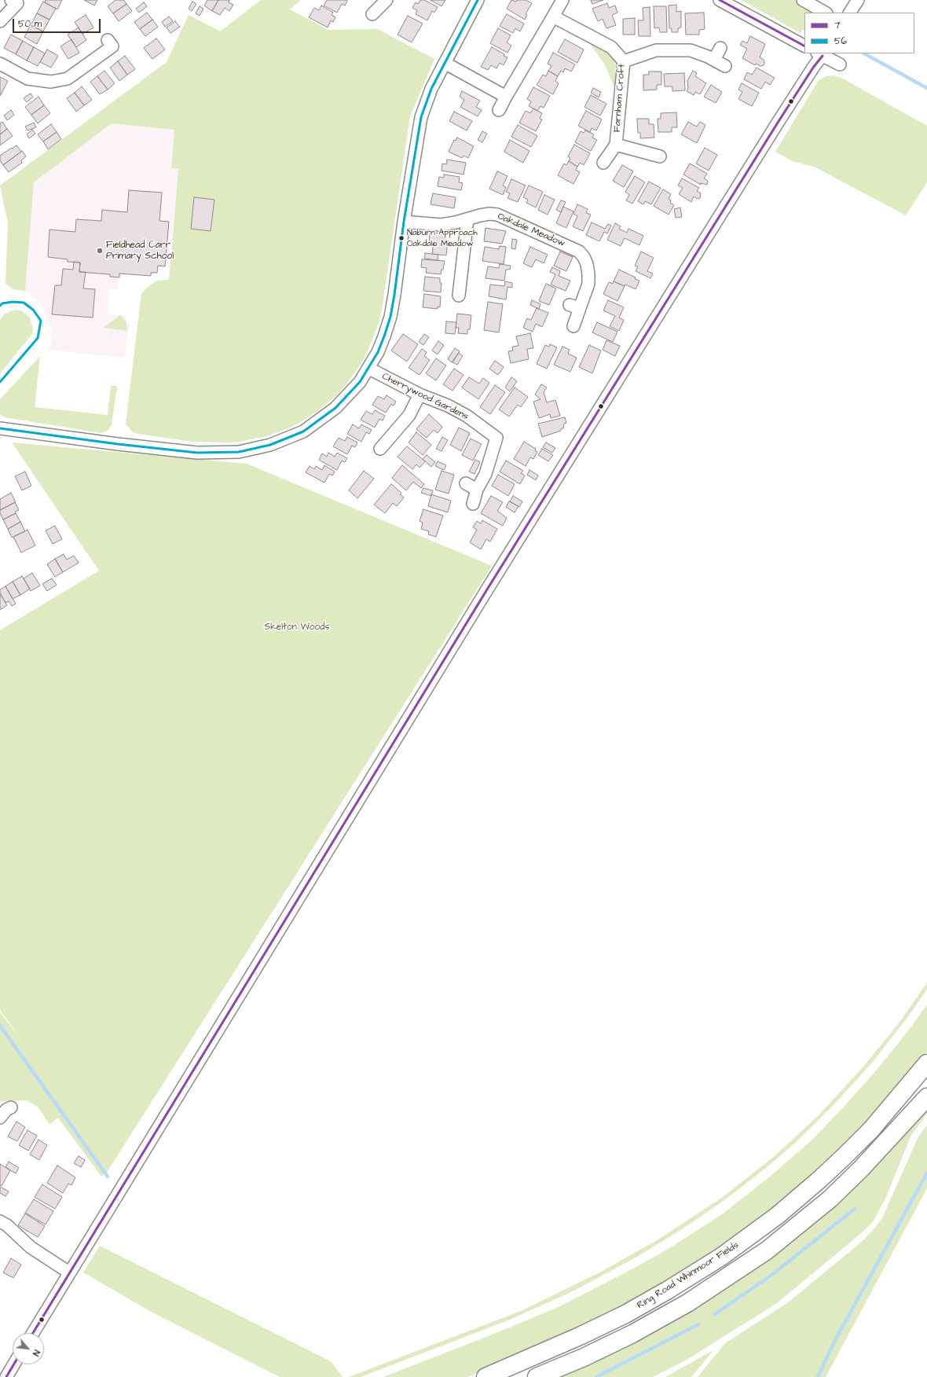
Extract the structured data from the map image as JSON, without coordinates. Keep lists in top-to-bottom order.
{
  "streets": {
    "highway": ["Ring Road Whinmoor Fields"],
    "street": ["Farnham Croft", "Oakdale Meadow", "Cherrywood Gardens"]
  },
  "parks": ["Skelton Woods"],
  "places": ["Naburn Approach Oakdale Meadow", "Fieldhead Carr Primary School"],
  "lines": ["transit line 7", "transit line 56"],
  "legend": ["7", "56"],
  "scale_bar": "50 m",
  "north": "bottom right"
}
